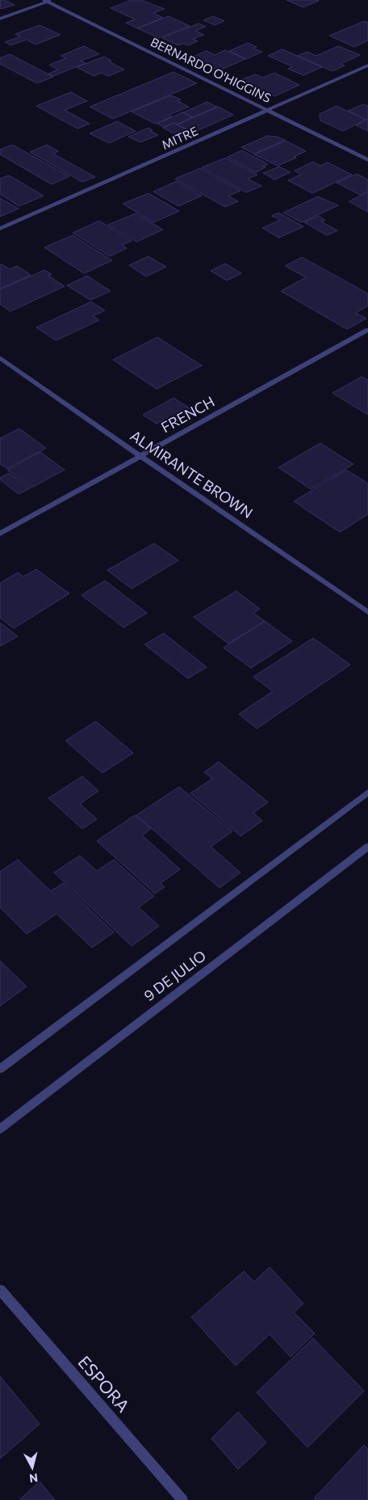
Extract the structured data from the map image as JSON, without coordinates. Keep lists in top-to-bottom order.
{
  "streets": {
    "street": [
      "BERNARDO O'HIGGINS",
      "MITRE",
      "FRENCH",
      "ALMIRANTE BROWN",
      "9 DE JULIO",
      "ESPORA"
    ]
  },
  "crossings": [
    ["BERNARDO O'HIGGINS", "MITRE"],
    ["FRENCH", "ALMIRANTE BROWN"]
  ],
  "north": "bottom"
}
